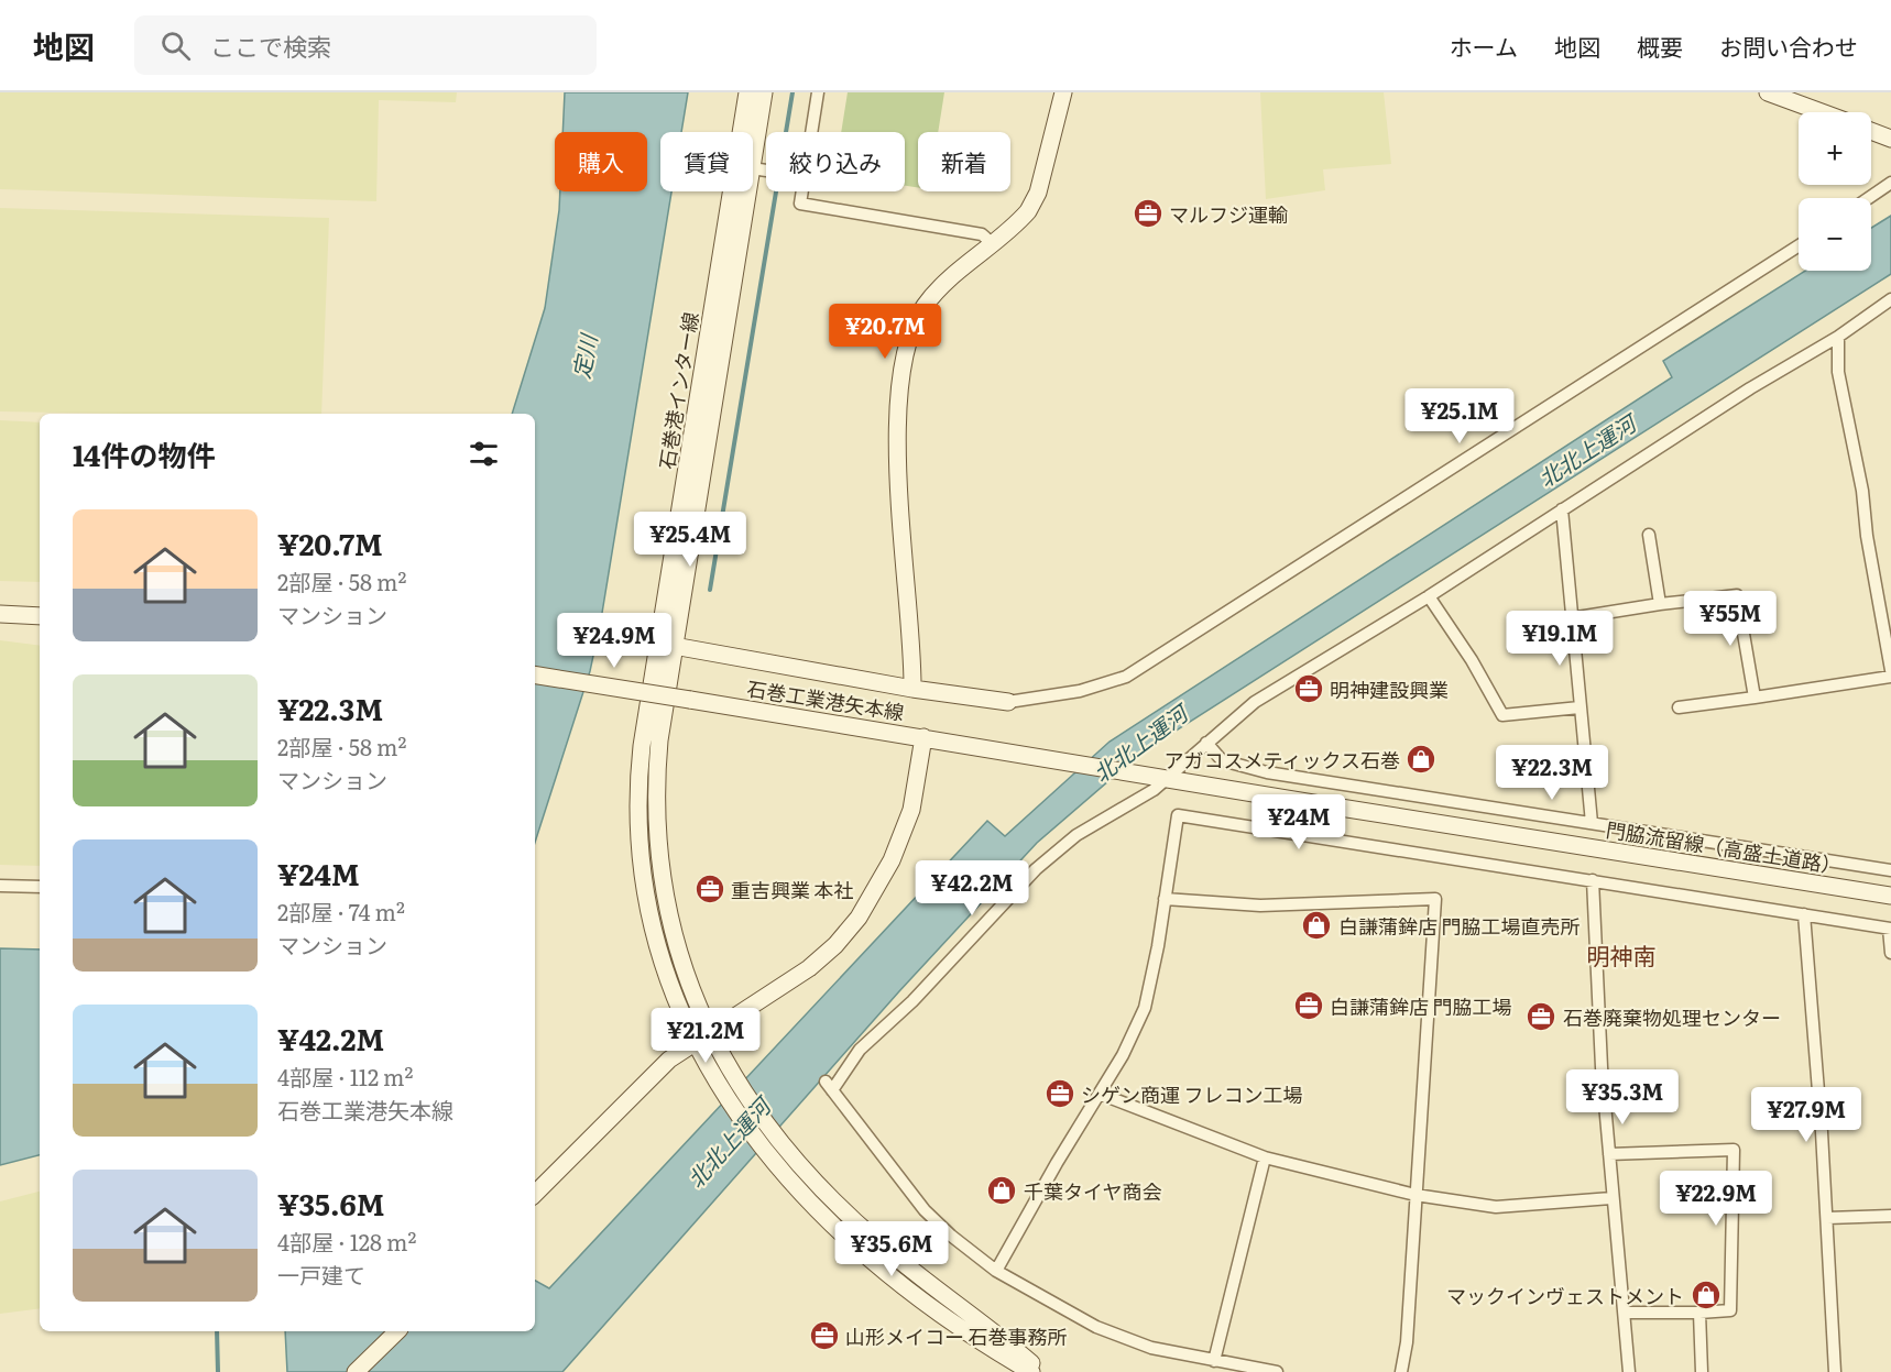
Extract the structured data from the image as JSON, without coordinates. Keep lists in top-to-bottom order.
{
  "streets": {
    "main road": ["石巻港インター線", "石巻工業港矢本線", "門脇流留線（高盛土道路）"]
  },
  "crossings": [
    ["石巻港インター線", "石巻工業港矢本線"],
    ["石巻工業港矢本線", "門脇流留線（高盛土道路）"]
  ],
  "districts": ["明神南"],
  "water": ["定川", "北北上運河"],
  "places": {
    "office": [
      "マルフジ運輸",
      "明神建設興業",
      "重吉興業 本社",
      "白謙蒲鉾店 門脇工場",
      "石巻廃棄物処理センター",
      "シゲン商運 フレコン工場",
      "山形メイコー 石巻事務所"
    ],
    "shop": [
      "アガコスメティックス石巻",
      "白謙蒲鉾店 門脇工場直売所",
      "千葉タイヤ商会",
      "マックインヴェストメント"
    ]
  },
  "page": {
    "header": "地図",
    "search": "ここで検索",
    "nav": [
      "ホーム",
      "地図",
      "概要",
      "お問い合わせ"
    ],
    "map_buttons": ["+", "−"],
    "chip": [
      "購入",
      "賃貸",
      "絞り込み",
      "新着"
    ],
    "price": [
      "¥20.7M",
      "¥25.1M",
      "¥25.4M",
      "¥55M",
      "¥19.1M",
      "¥24.9M",
      "¥22.3M",
      "¥24M",
      "¥42.2M",
      "¥21.2M",
      "¥35.3M",
      "¥27.9M",
      "¥22.9M",
      "¥35.6M"
    ],
    "heading": "14件の物件",
    "list": [
      {
        "name": "¥20.7M",
        "note": "2部屋 · 58 m² · マンション"
      },
      {
        "name": "¥22.3M",
        "note": "2部屋 · 58 m² · マンション"
      },
      {
        "name": "¥24M",
        "note": "2部屋 · 74 m² · マンション"
      },
      {
        "name": "¥42.2M",
        "note": "4部屋 · 112 m² · 石巻工業港矢本線"
      },
      {
        "name": "¥35.6M",
        "note": "4部屋 · 128 m² · 一戸建て"
      }
    ]
  }
}
